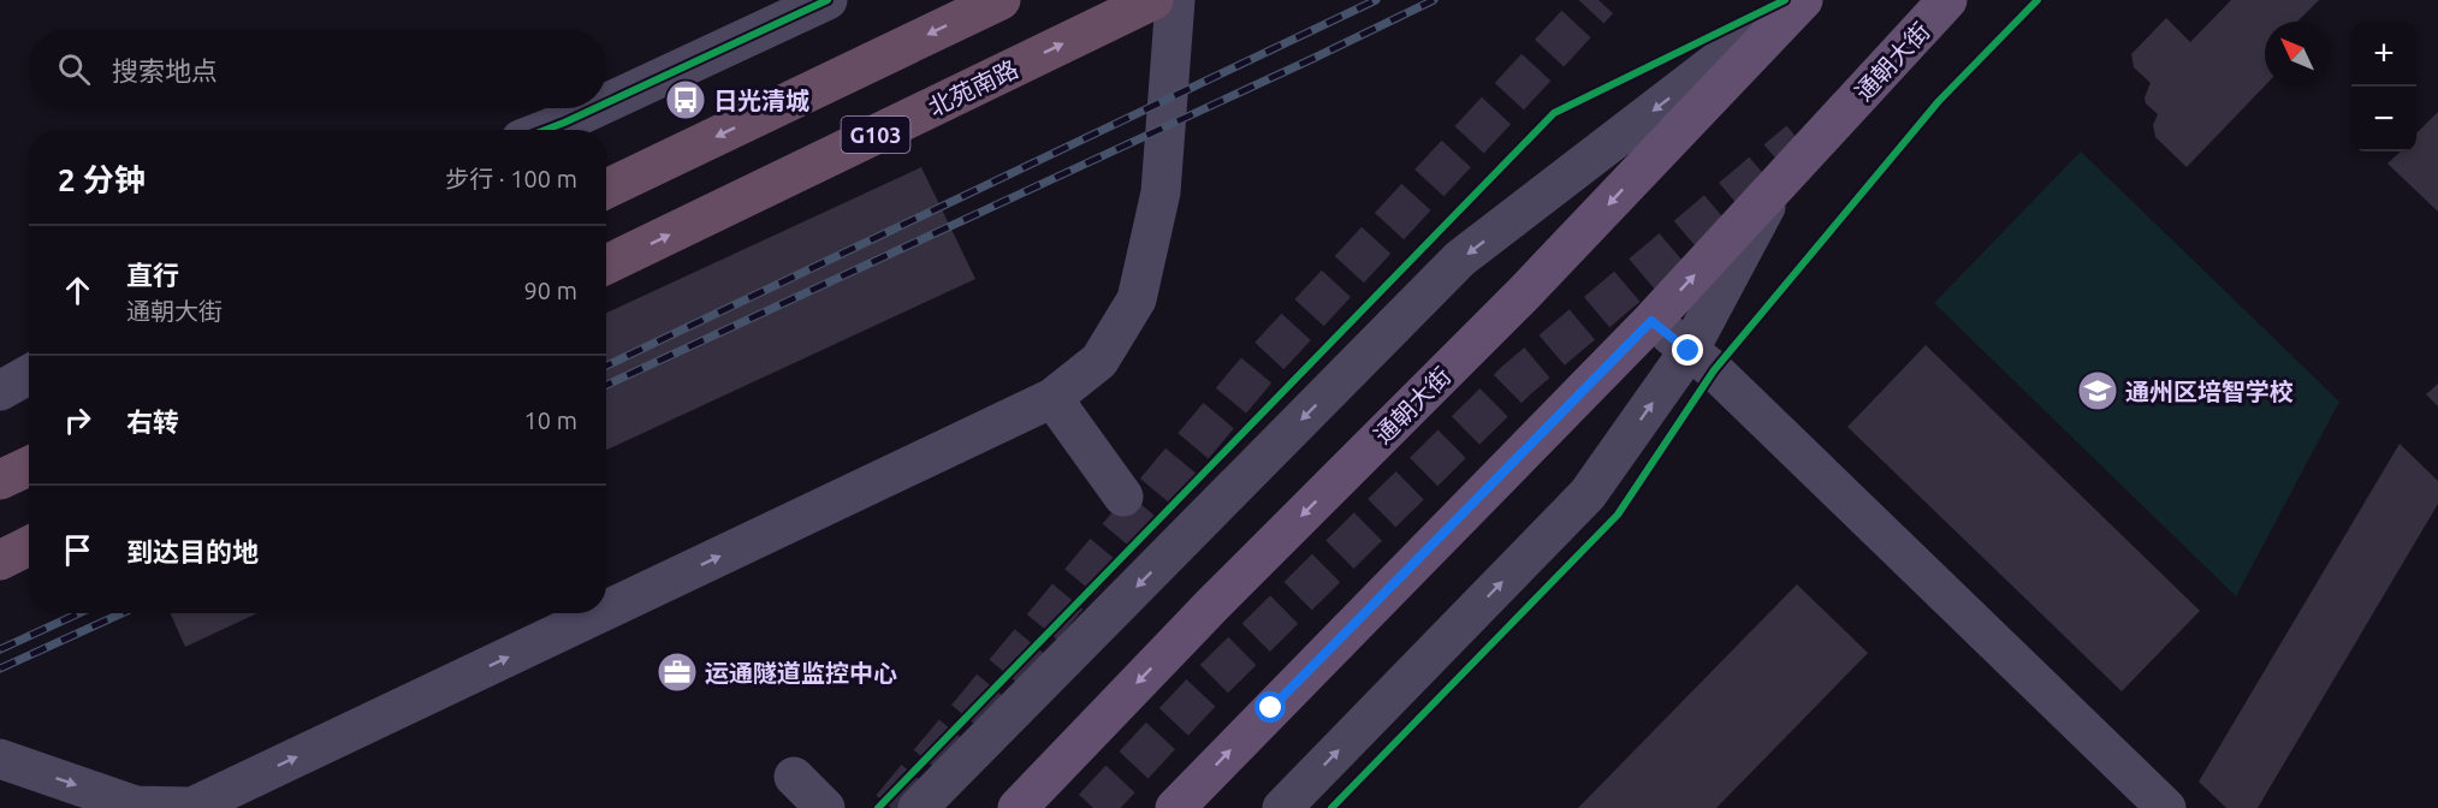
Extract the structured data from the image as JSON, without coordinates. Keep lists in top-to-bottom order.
{
  "streets": {
    "highway": ["北苑南路", "G103"],
    "main road": ["通朝大街"]
  },
  "places": {
    "bus stop": ["日光清城"],
    "school or university": ["通州区培智学校"],
    "office": ["运通隧道监控中心"]
  },
  "north": "top left",
  "page": {
    "map_buttons": ["+", "−"],
    "search": "搜索地点",
    "heading": ["2 分钟", "步行 · 100 m"],
    "list": [
      ["直行", "通朝大街", "90 m"],
      ["右转", "10 m"],
      "到达目的地"
    ]
  }
}
